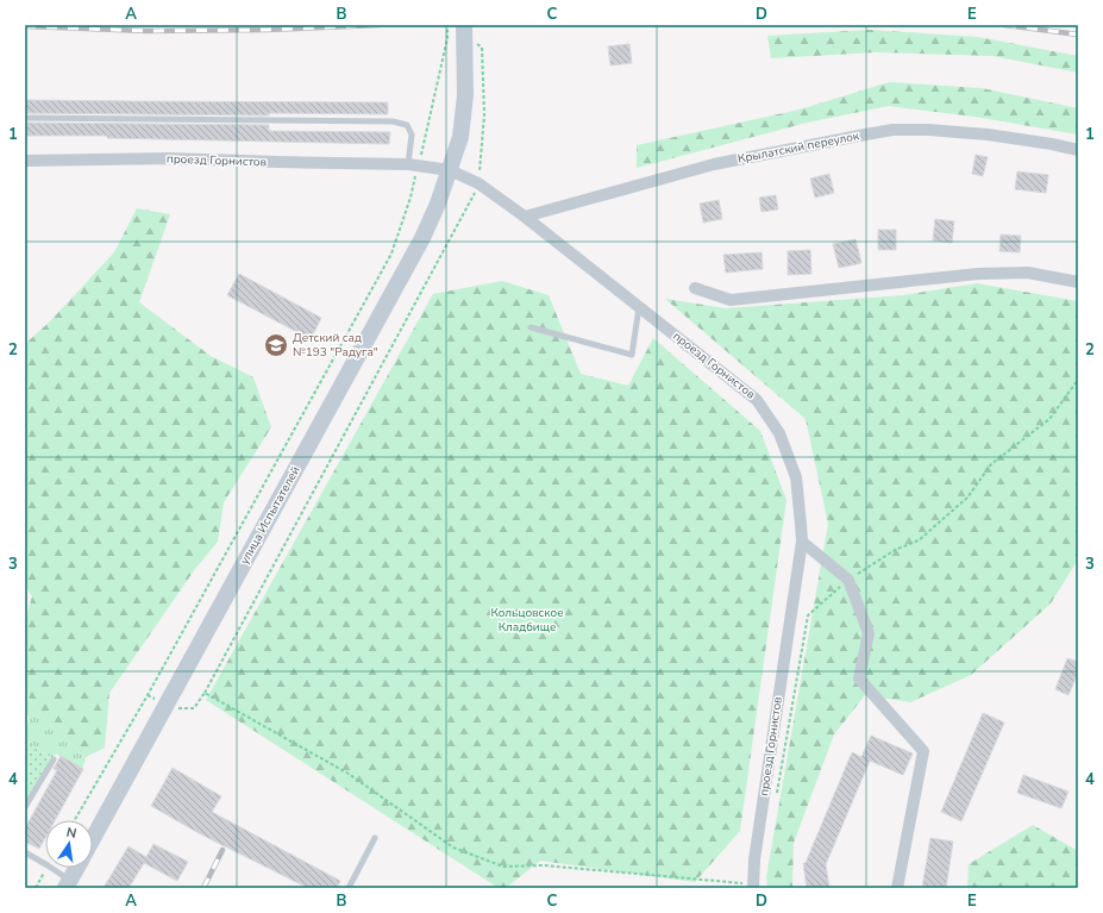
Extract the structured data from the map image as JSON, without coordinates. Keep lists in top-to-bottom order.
{
  "streets": {
    "main road": ["улица Испытателей"],
    "street": ["Крылатский переулок", "проезд Горнистов"]
  },
  "crossings": [
    ["Крылатский переулок", "проезд Горнистов"],
    ["проезд Горнистов", "улица Испытателей"]
  ],
  "parks": ["Кольцовское Кладбище"],
  "places": {
    "school or university": ["Детский сад №193 \"Радуга\""]
  },
  "north": "top",
  "grid": {
    "columns": [
      "A",
      "B",
      "C",
      "D",
      "E"
    ],
    "rows": [
      "1",
      "2",
      "3",
      "4"
    ]
  }
}
